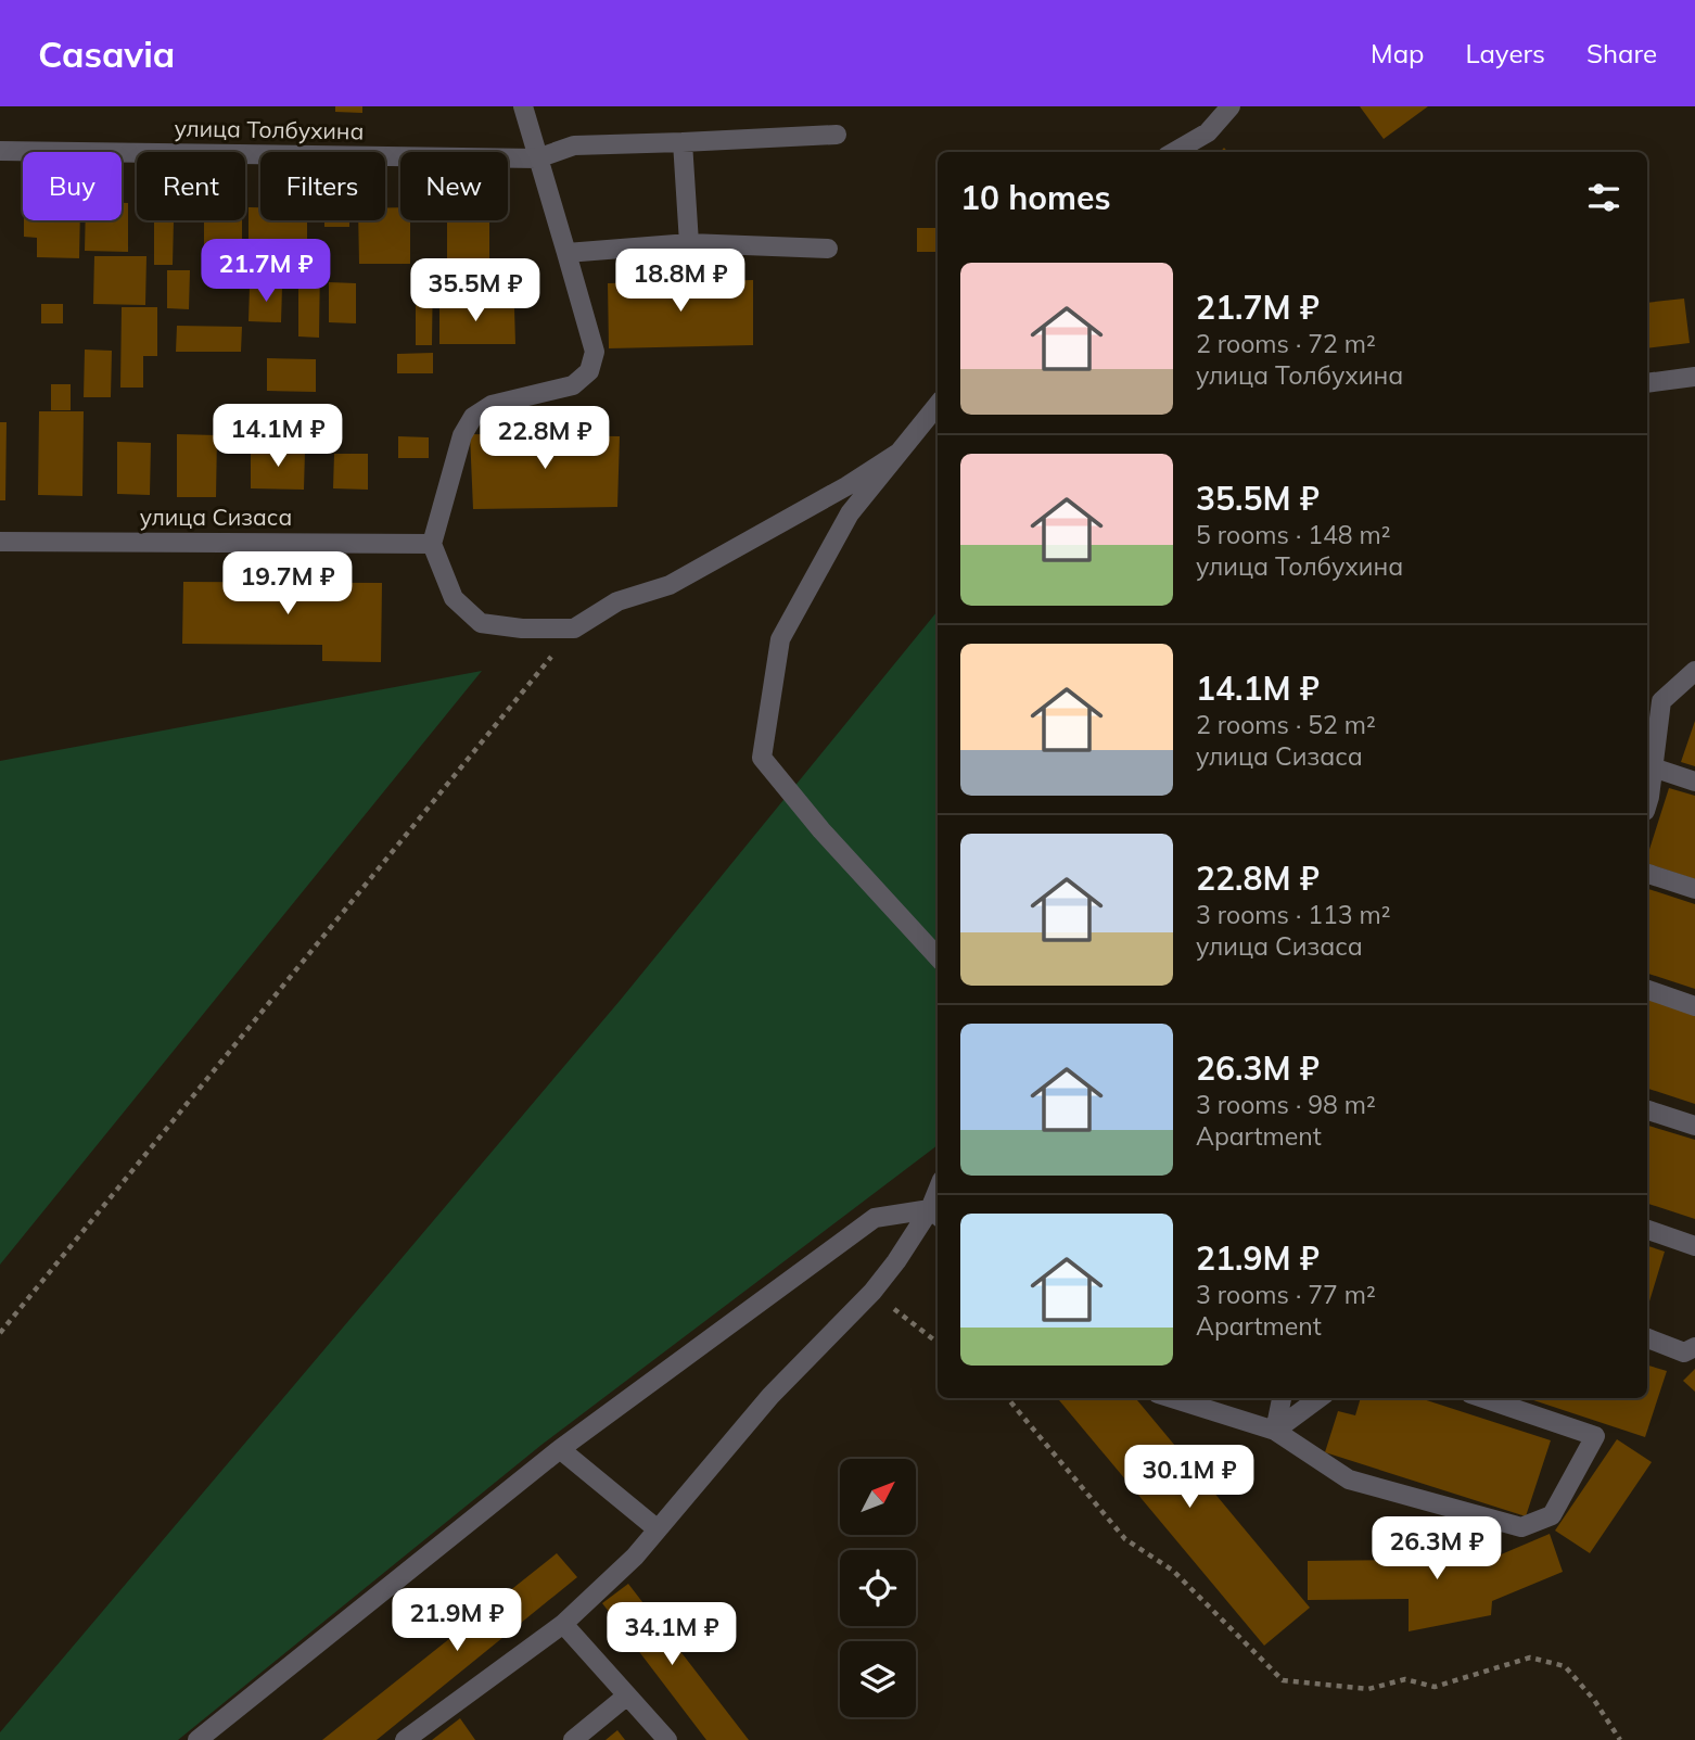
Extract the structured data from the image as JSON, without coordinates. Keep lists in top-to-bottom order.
{
  "streets": {
    "street": ["улица Толбухина", "улица Сизаса"]
  },
  "north": "top right",
  "page": {
    "header": "Casavia",
    "nav": ["Map", "Layers", "Share"],
    "chip": [
      "Buy",
      "Rent",
      "Filters",
      "New"
    ],
    "heading": "10 homes",
    "price": [
      "21.7M ₽",
      "18.8M ₽",
      "35.5M ₽",
      "14.1M ₽",
      "22.8M ₽",
      "19.7M ₽",
      "30.1M ₽",
      "26.3M ₽",
      "21.9M ₽",
      "34.1M ₽"
    ],
    "list": [
      {
        "name": "21.7M ₽",
        "note": "2 rooms · 72 m² · улица Толбухина"
      },
      {
        "name": "35.5M ₽",
        "note": "5 rooms · 148 m² · улица Толбухина"
      },
      {
        "name": "14.1M ₽",
        "note": "2 rooms · 52 m² · улица Сизаса"
      },
      {
        "name": "22.8M ₽",
        "note": "3 rooms · 113 m² · улица Сизаса"
      },
      {
        "name": "26.3M ₽",
        "note": "3 rooms · 98 m² · Apartment"
      },
      {
        "name": "21.9M ₽",
        "note": "3 rooms · 77 m² · Apartment"
      }
    ]
  }
}
